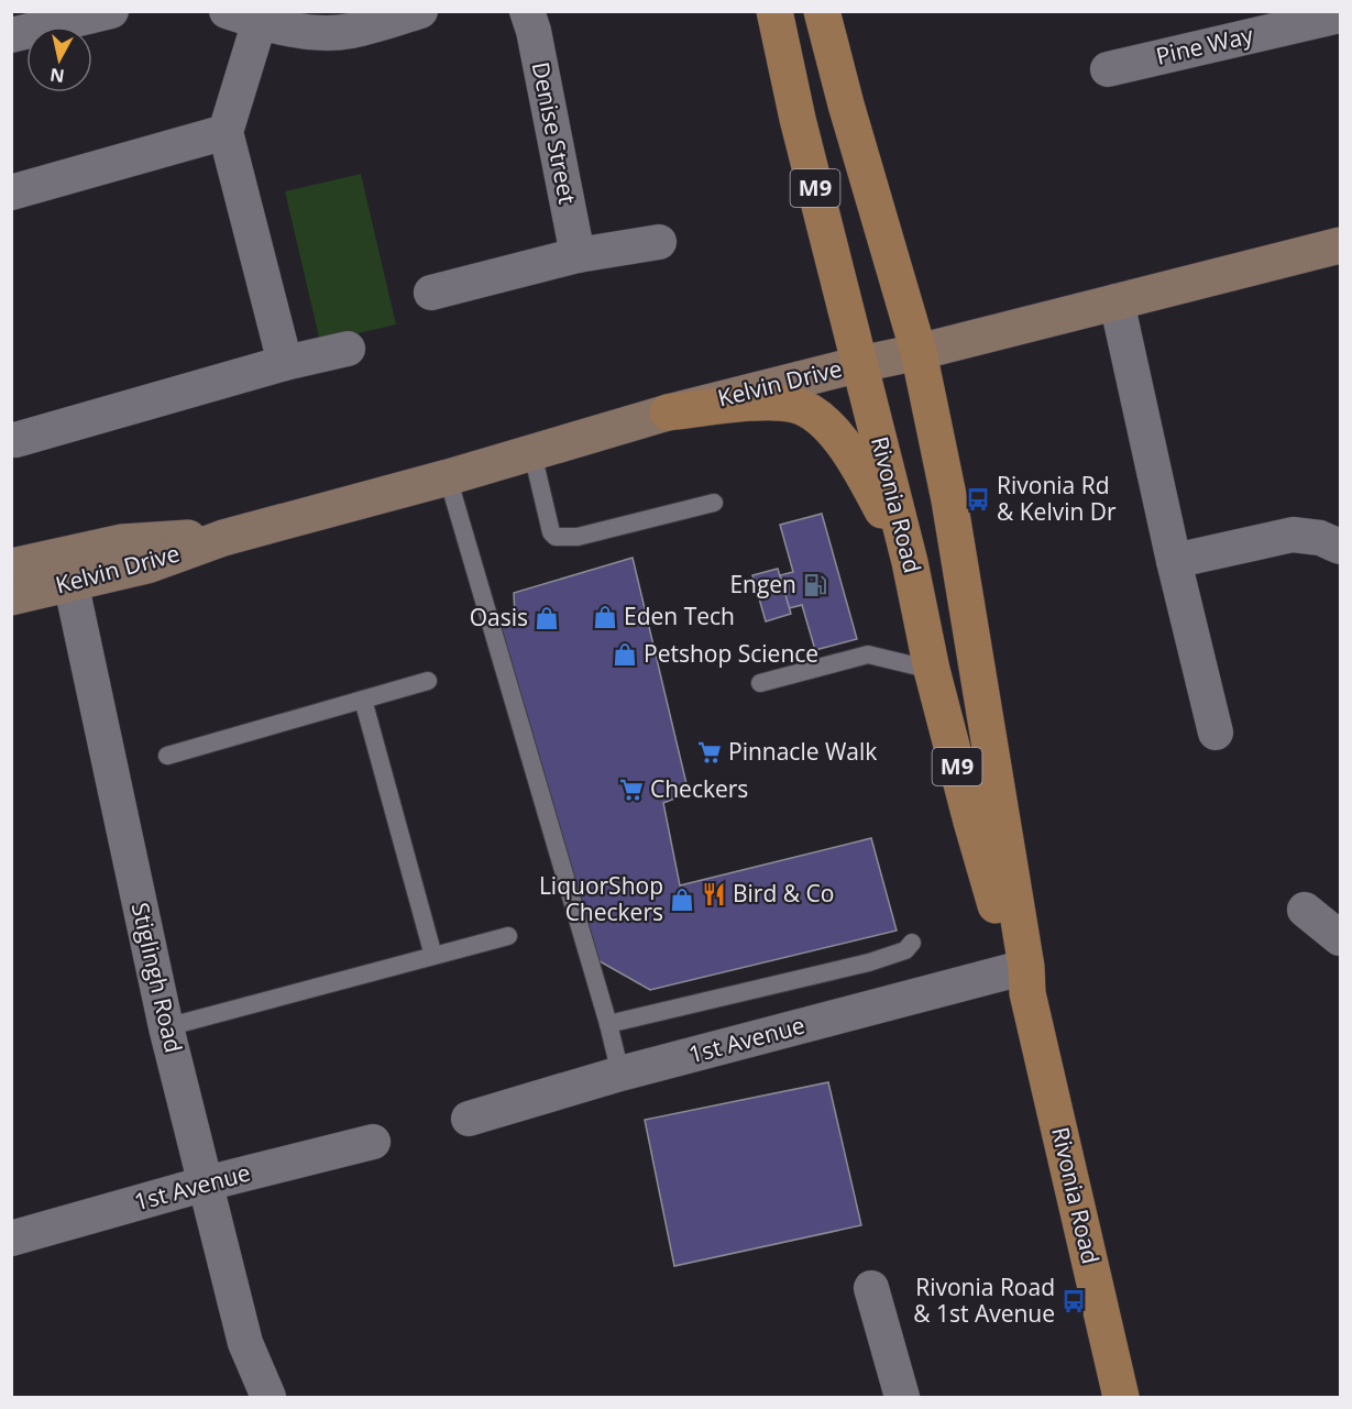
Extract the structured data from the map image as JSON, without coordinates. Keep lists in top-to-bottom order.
{
  "streets": {
    "main road": ["M9", "Kelvin Drive", "Rivonia Road"],
    "street": [
      "Pine Way",
      "Denise Street",
      "Stiglingh Road",
      "1st Avenue"
    ]
  },
  "crossings": [
    ["Kelvin Drive", "Rivonia Road"],
    ["Kelvin Drive", "Stiglingh Road"],
    ["Rivonia Road", "1st Avenue"],
    ["Stiglingh Road", "1st Avenue"]
  ],
  "places": {
    "bus stop": ["Rivonia Rd & Kelvin Dr", "Rivonia Road & 1st Avenue"],
    "fuel station": ["Engen"],
    "shop": [
      "Eden Tech",
      "Oasis",
      "Petshop Science",
      "LiquorShop Checkers"
    ],
    "supermarket": ["Pinnacle Walk", "Checkers"],
    "restaurant": ["Bird & Co"]
  },
  "north": "bottom"
}
